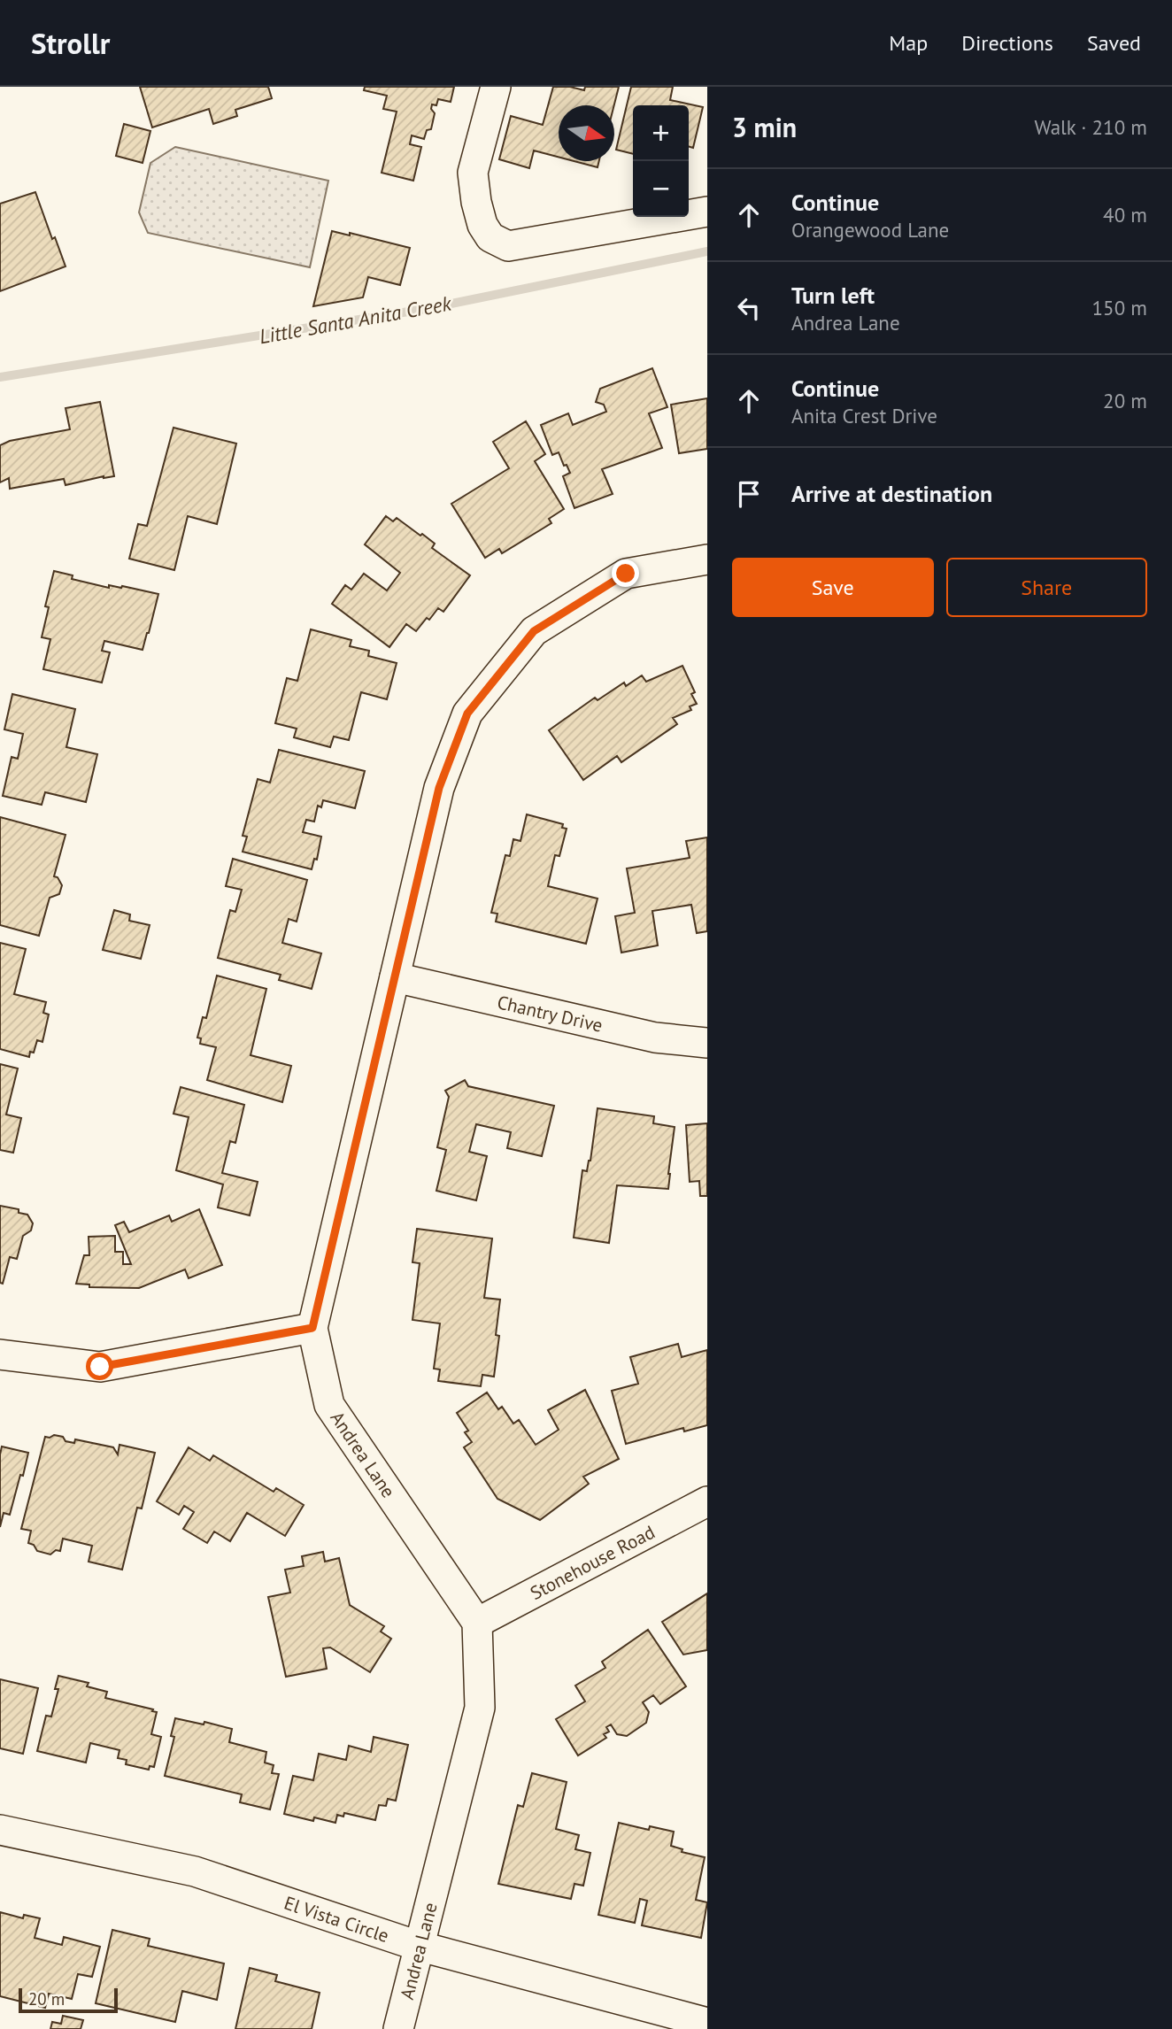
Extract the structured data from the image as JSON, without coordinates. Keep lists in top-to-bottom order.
{
  "streets": {
    "street": [
      "Chantry Drive",
      "Andrea Lane",
      "Stonehouse Road",
      "El Vista Circle"
    ]
  },
  "crossings": [
    ["Chantry Drive", "Andrea Lane"],
    ["Andrea Lane", "Stonehouse Road"],
    ["Andrea Lane", "El Vista Circle"]
  ],
  "water": ["Little Santa Anita Creek"],
  "scale_bar": "20 m",
  "north": "right",
  "page": {
    "header": "Strollr",
    "nav": ["Map", "Directions", "Saved"],
    "heading": ["3 min", "Walk · 210 m"],
    "map_buttons": ["+", "−"],
    "list": [
      ["Continue", "Orangewood Lane", "40 m"],
      ["Turn left", "Andrea Lane", "150 m"],
      ["Continue", "Anita Crest Drive", "20 m"],
      "Arrive at destination"
    ],
    "buttons": ["Save", "Share"],
    "scale": "20 m"
  }
}
